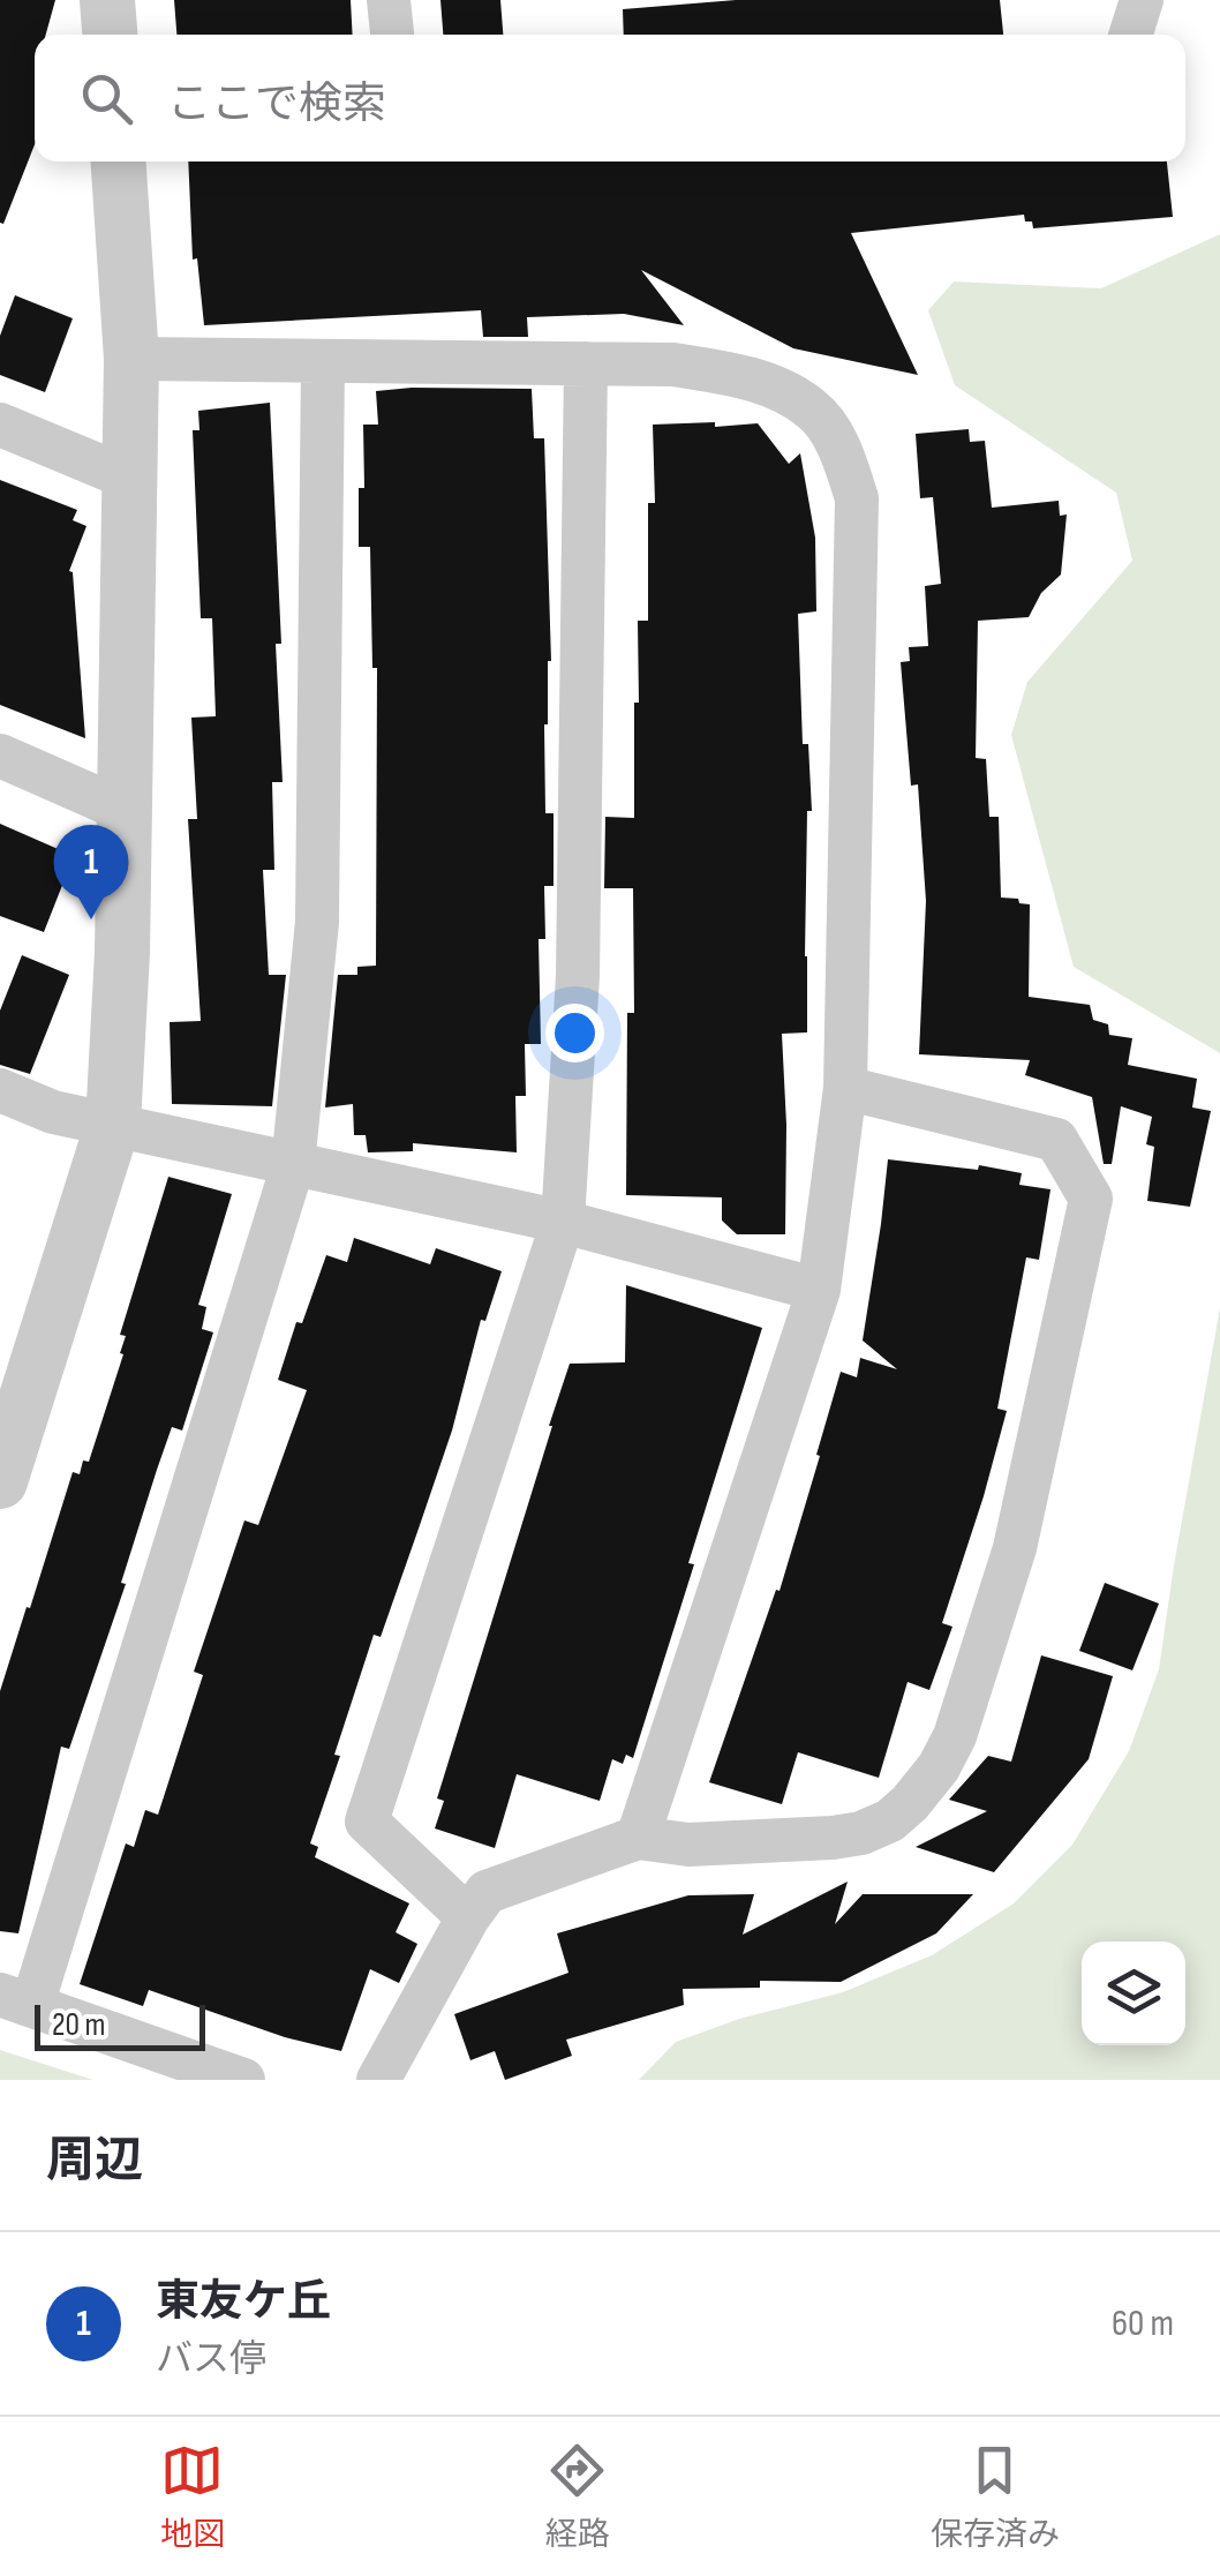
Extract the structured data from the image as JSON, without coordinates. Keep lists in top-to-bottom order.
{
  "scale_bar": "20 m",
  "page": {
    "search": "ここで検索",
    "pins": "1",
    "scale": "20 m",
    "heading": "周辺",
    "list": [
      {
        "mark": "1",
        "name": "東友ケ丘",
        "note": "バス停",
        "value": "60 m"
      }
    ],
    "nav": ["地図", "経路", "保存済み"]
  }
}
